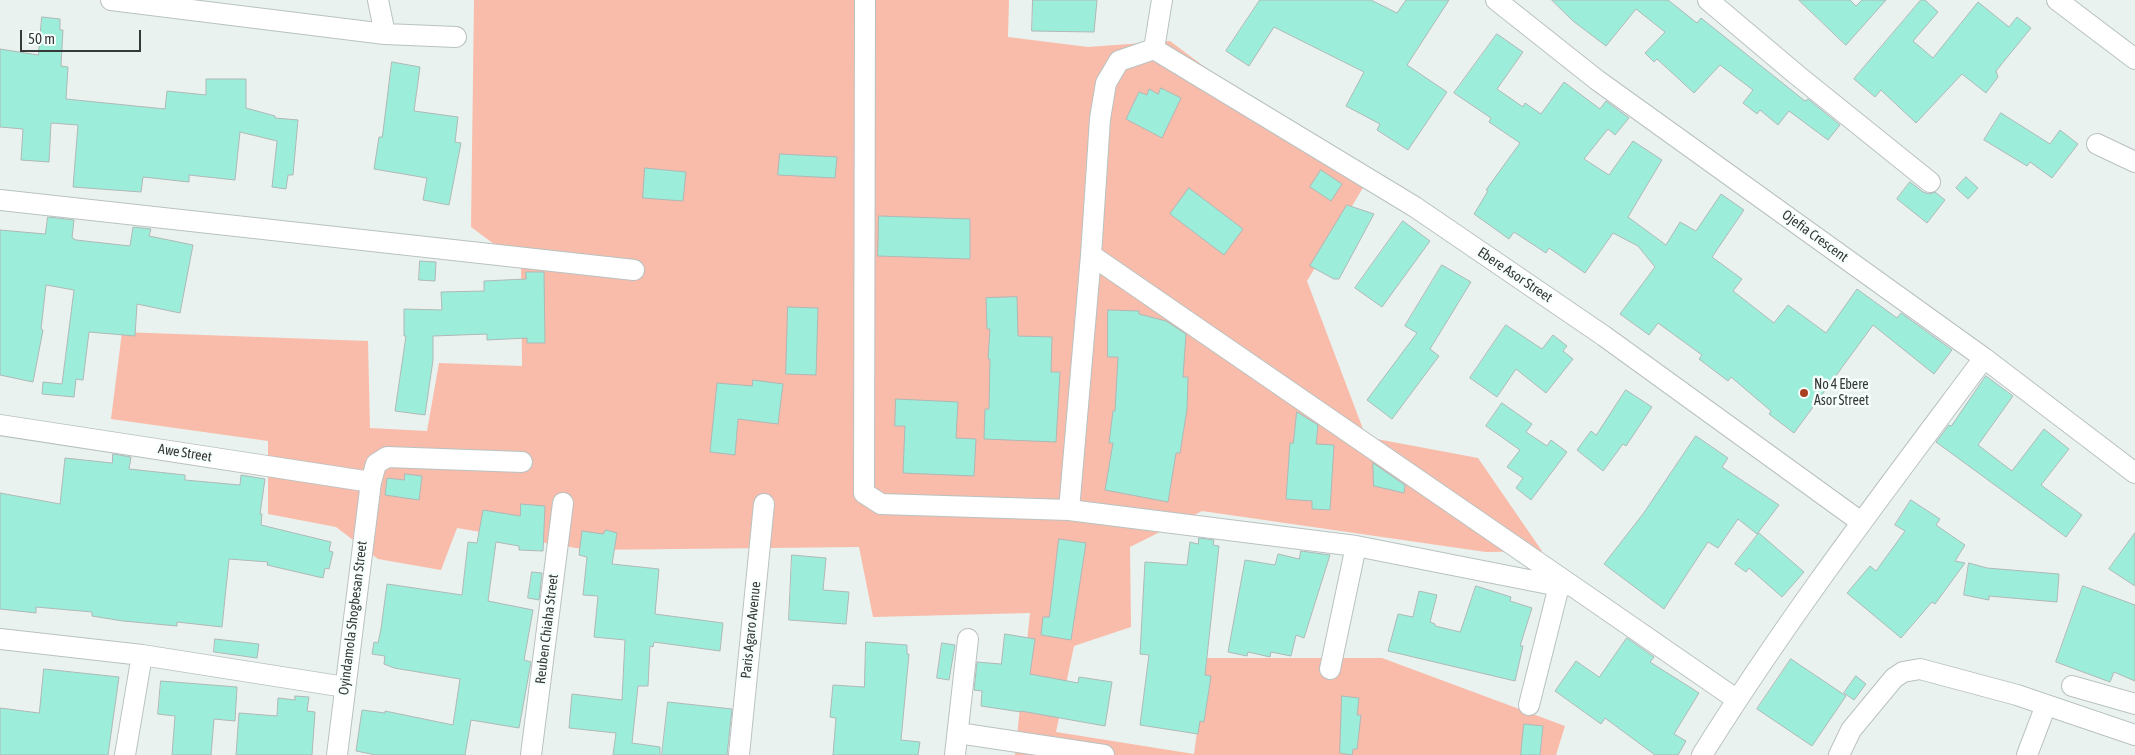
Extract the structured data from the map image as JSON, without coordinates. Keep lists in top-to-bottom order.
{
  "streets": {
    "street": [
      "Ojefia Crescent",
      "Ebere Asor Street",
      "Awe Street",
      "Oyindamola Shogbesan Street",
      "Reuben Chiaha Street",
      "Paris Agaro Avenue"
    ]
  },
  "crossings": [
    ["Awe Street", "Oyindamola Shogbesan Street"]
  ],
  "places": ["No 4 Ebere Asor Street"],
  "scale_bar": "50 m"
}
